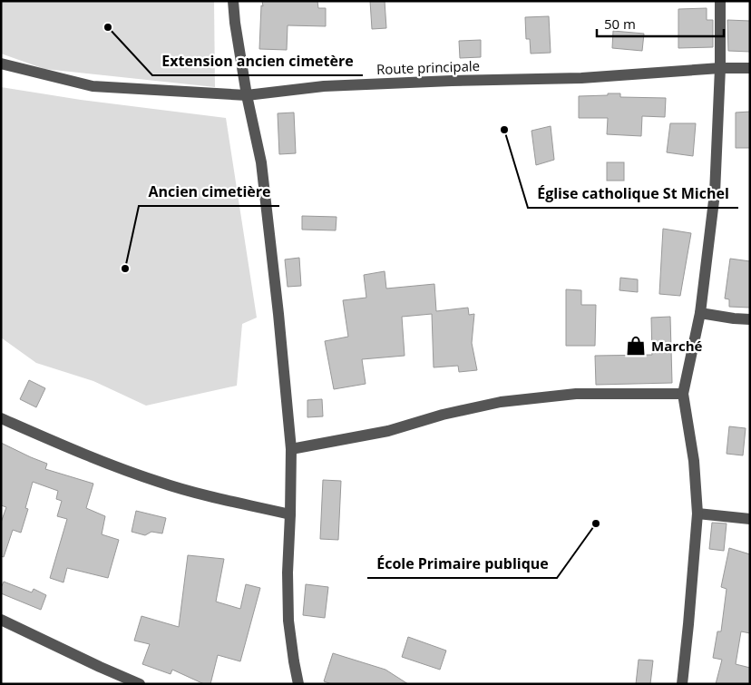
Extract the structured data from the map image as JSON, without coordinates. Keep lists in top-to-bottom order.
{
  "streets": {
    "street": ["Route principale"]
  },
  "places": {
    "other": [
      "Extension ancien cimetère",
      "Église catholique St Michel",
      "Ancien cimetière",
      "École Primaire publique"
    ],
    "shop": ["Marché"]
  },
  "scale_bar": "50 m"
}
